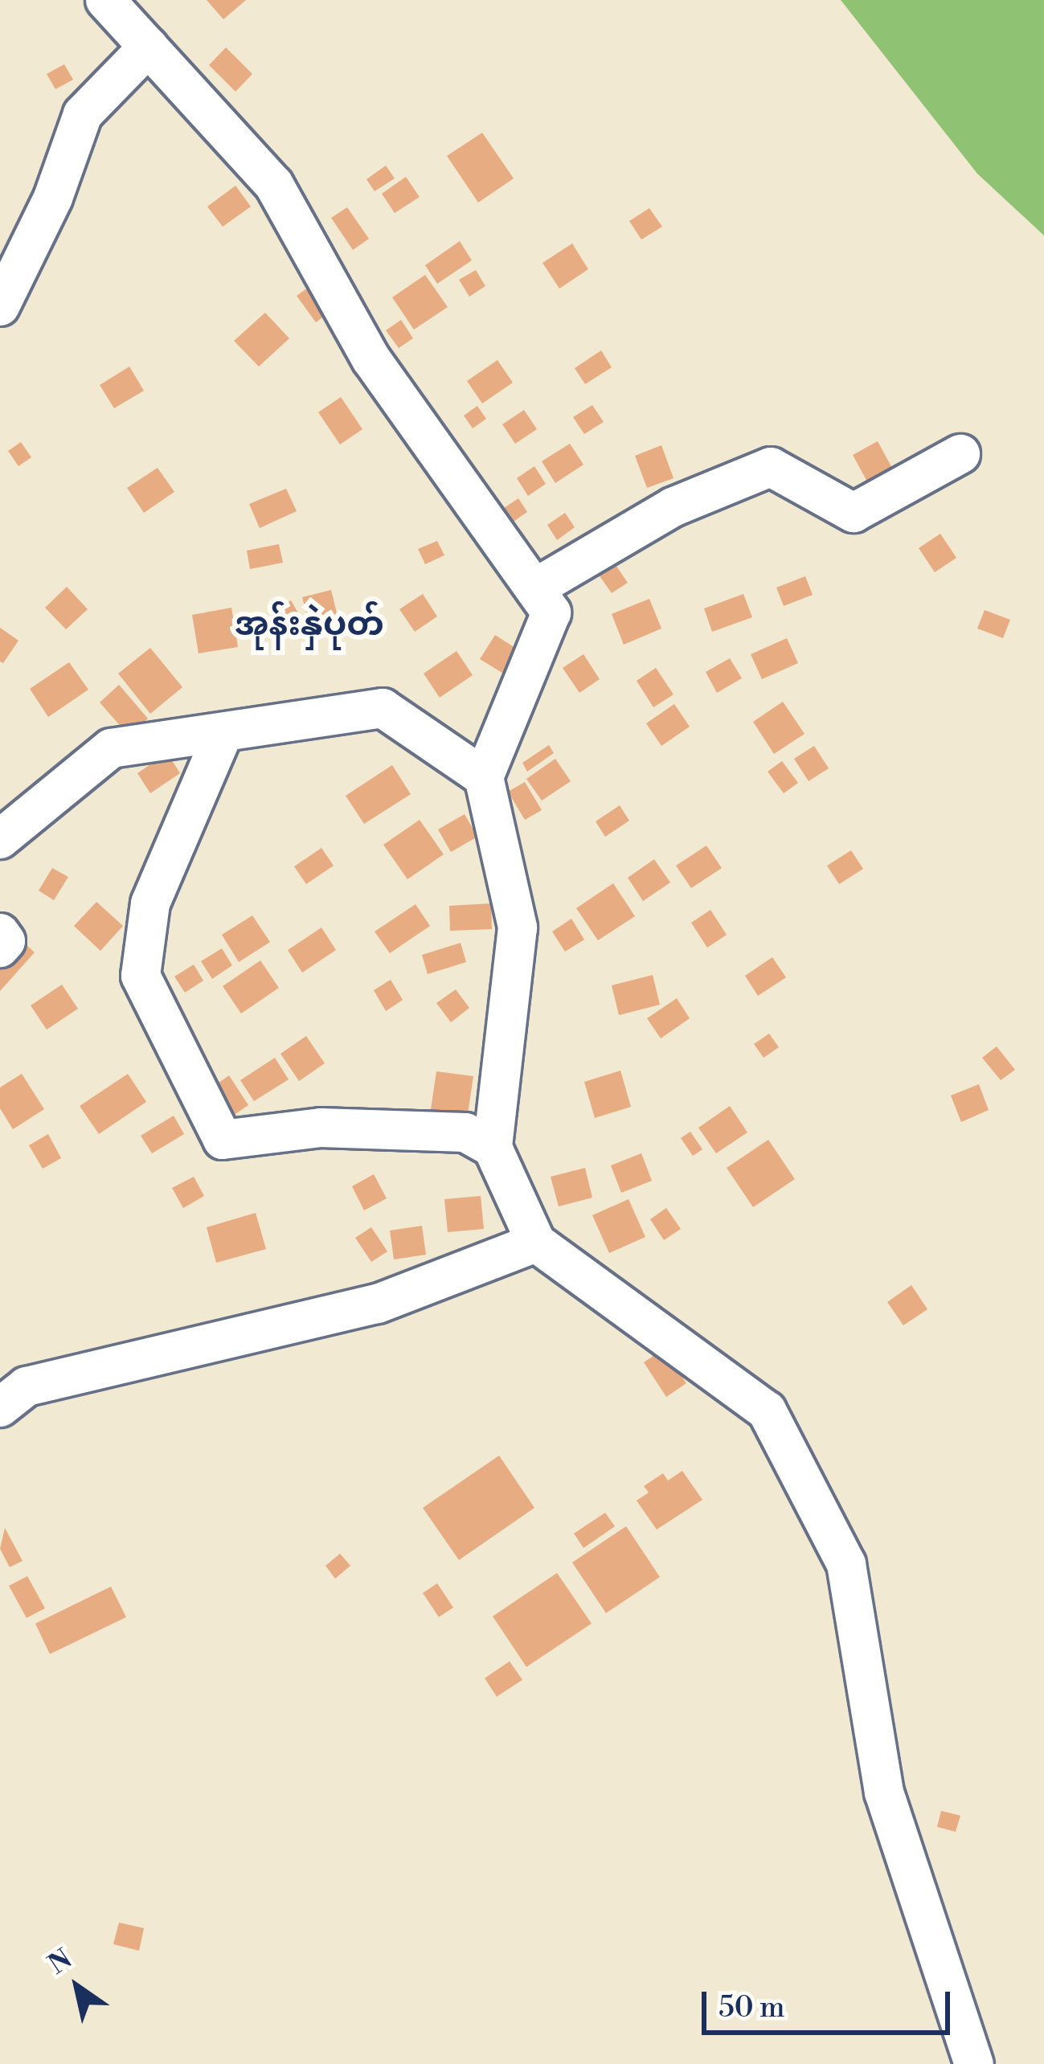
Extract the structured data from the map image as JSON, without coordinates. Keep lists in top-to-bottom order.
{
  "districts": ["အုန်းနှဲပုတ်"],
  "scale_bar": "50 m",
  "north": "top left"
}
